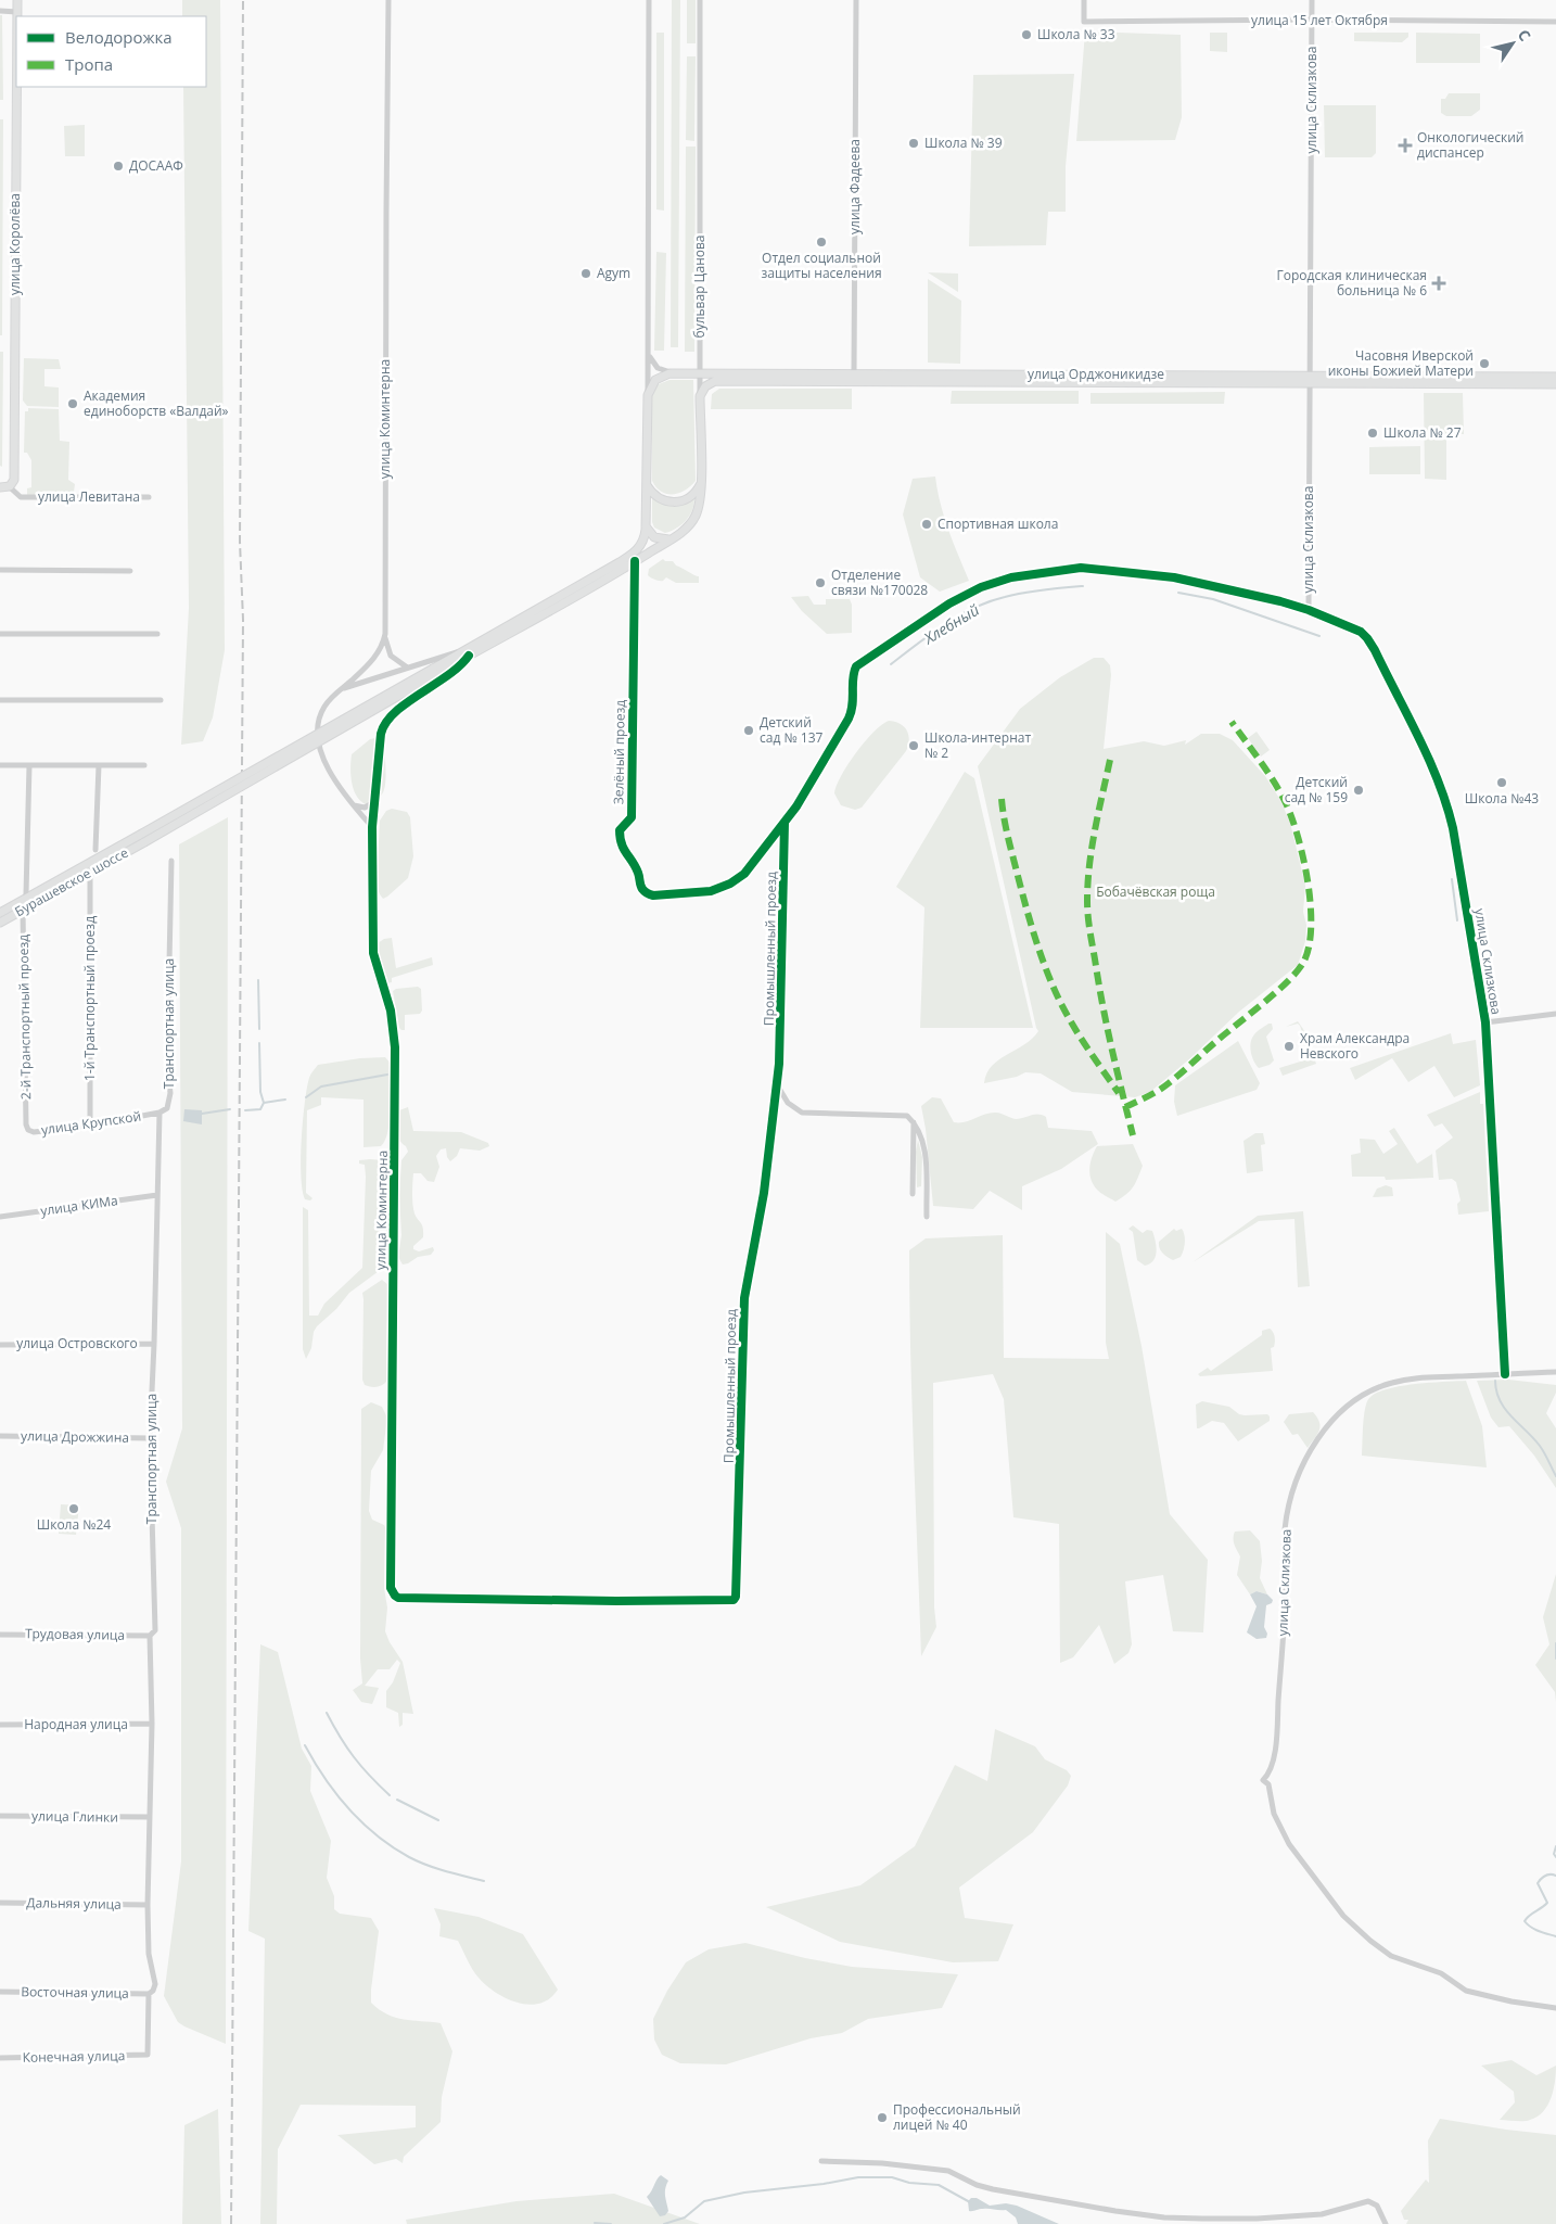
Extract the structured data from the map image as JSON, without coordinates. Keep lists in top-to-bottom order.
{
  "streets": {
    "main road": [
      "улица Королёва",
      "бульвар Цанова",
      "улица Орджоникидзе",
      "Бурашевское шоссе"
    ],
    "street": [
      "улица 15 лет Октября",
      "улица Склизкова",
      "улица Фадеева",
      "улица Коминтерна",
      "улица Левитана",
      "Зелёный проезд",
      "Промышленный проезд",
      "1-й Транспортный проезд",
      "2-й Транспортный проезд",
      "Транспортная улица",
      "улица Крупской",
      "улица КИМа",
      "улица Островского",
      "улица Дрожжина",
      "Трудовая улица",
      "Народная улица",
      "улица Глинки",
      "Дальняя улица",
      "Восточная улица",
      "Конечная улица"
    ]
  },
  "crossings": [
    ["улица 15 лет Октября", "улица Склизкова"],
    ["улица Склизкова", "улица Орджоникидзе"],
    ["улица Фадеева", "улица Орджоникидзе"],
    ["улица Королёва", "улица Левитана"],
    ["бульвар Цанова", "улица Орджоникидзе"],
    ["бульвар Цанова", "Зелёный проезд"],
    ["улица Коминтерна", "Промышленный проезд"],
    ["Зелёный проезд", "Промышленный проезд"],
    ["Бурашевское шоссе", "1-й Транспортный проезд"],
    ["Бурашевское шоссе", "2-й Транспортный проезд"],
    ["1-й Транспортный проезд", "улица Крупской"],
    ["2-й Транспортный проезд", "улица Крупской"],
    ["Транспортная улица", "улица Крупской"],
    ["Транспортная улица", "улица КИМа"],
    ["Транспортная улица", "улица Островского"],
    ["Транспортная улица", "улица Дрожжина"],
    ["Транспортная улица", "Трудовая улица"],
    ["Транспортная улица", "Народная улица"],
    ["Транспортная улица", "улица Глинки"],
    ["Транспортная улица", "Дальняя улица"],
    ["Транспортная улица", "Восточная улица"],
    ["Транспортная улица", "Конечная улица"]
  ],
  "water": ["Хлебный"],
  "parks": ["Бобачёвская роща"],
  "places": {
    "other": [
      "Школа № 33",
      "Школа № 39",
      "ДОСААФ",
      "Отдел социальной защиты населения",
      "Agym",
      "Часовня Иверской иконы Божией Матери",
      "Академия единоборств «Валдай»",
      "Школа № 27",
      "Спортивная школа",
      "Отделение связи №170028",
      "Детский сад № 137",
      "Школа-интернат № 2",
      "Школа №43",
      "Детский сад № 159",
      "Храм Александра Невского",
      "Школа №24",
      "Профессиональный лицей № 40"
    ],
    "health": ["Онкологический диспансер", "Городская клиническая больница № 6"]
  },
  "legend": ["Велодорожка", "Тропа"],
  "north": "top right"
}
